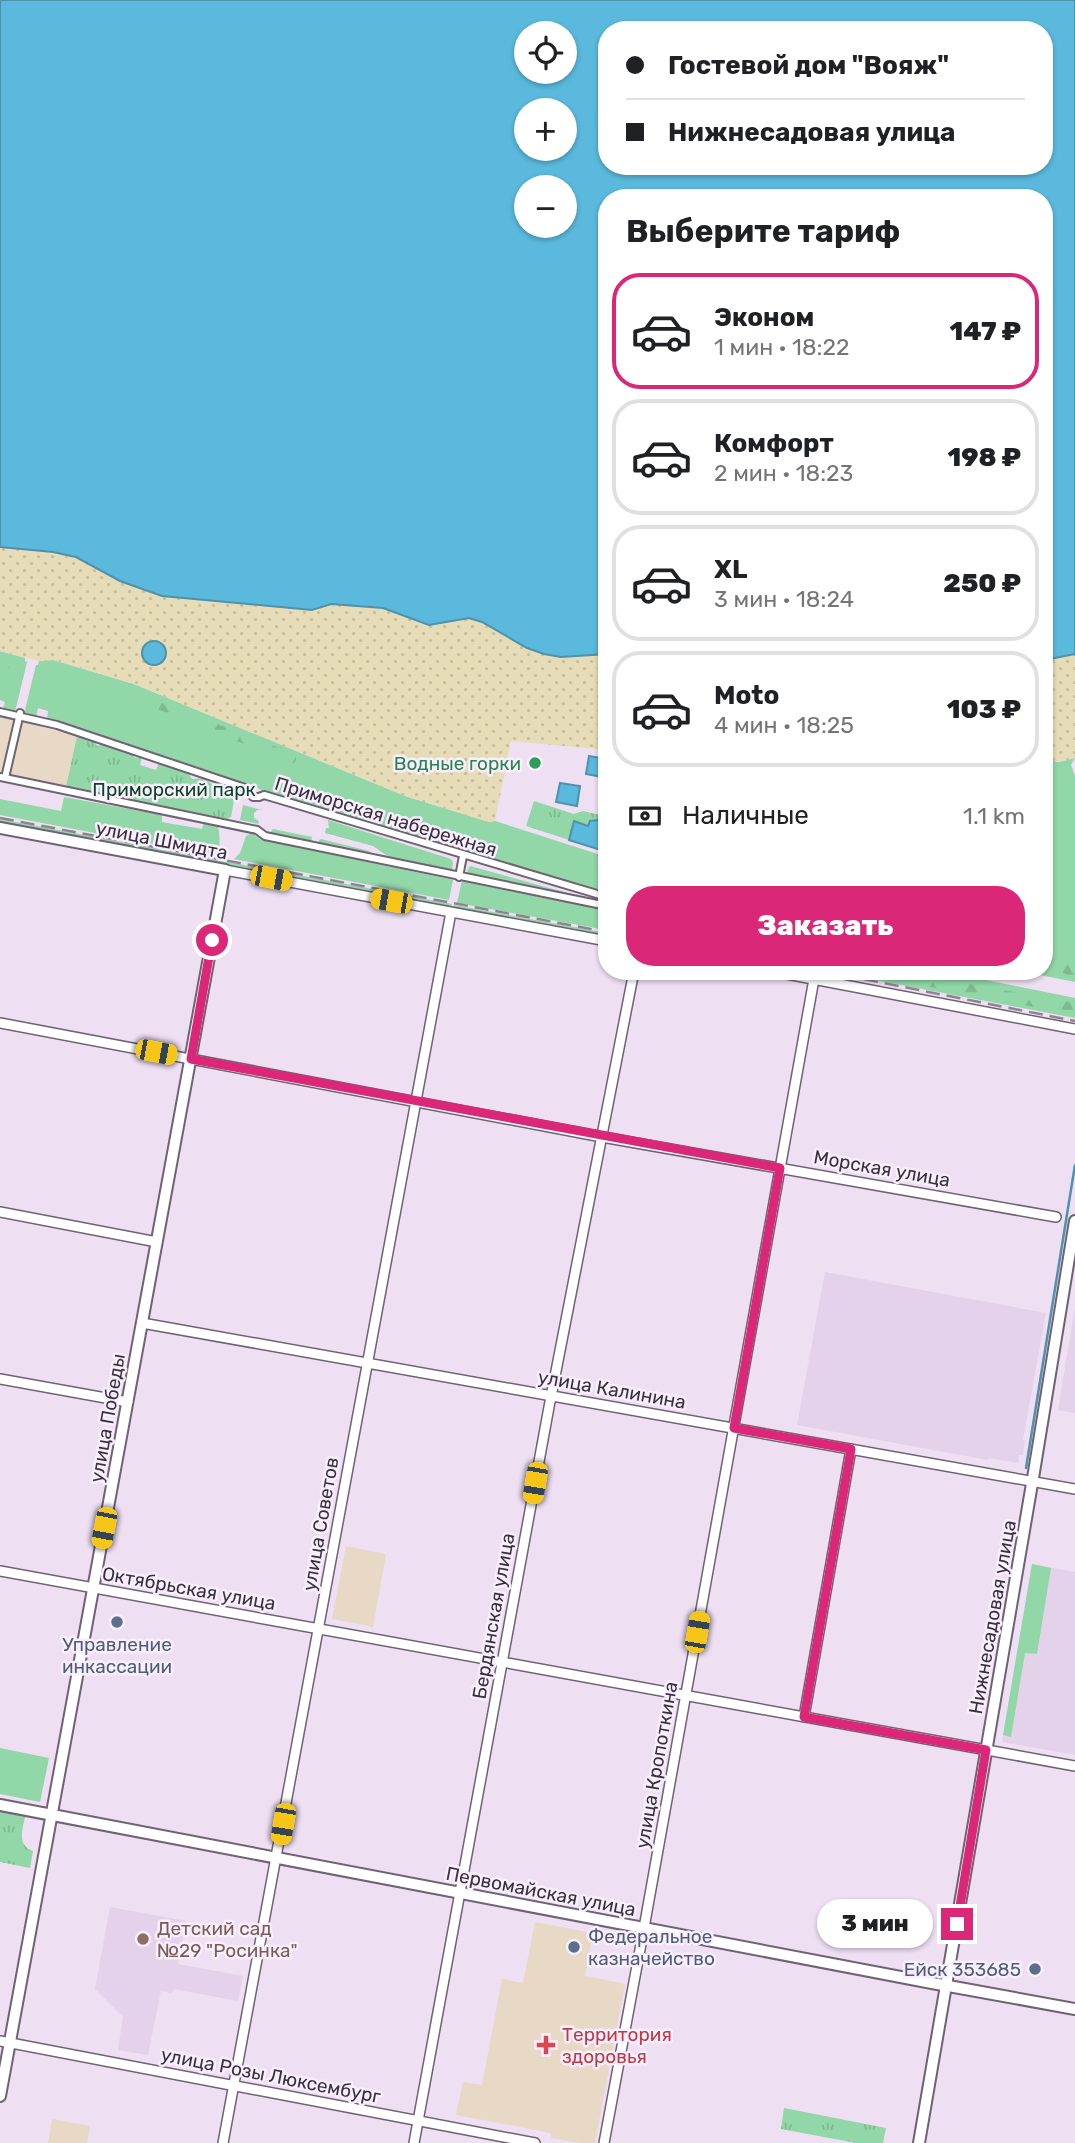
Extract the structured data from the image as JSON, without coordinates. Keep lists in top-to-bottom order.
{
  "streets": {
    "street": [
      "Приморская набережная",
      "улица Шмидта",
      "Морская улица",
      "улица Калинина",
      "улица Победы",
      "улица Советов",
      "Октябрьская улица",
      "Бердянская улица",
      "Нижнесадовая улица",
      "улица Кропоткина",
      "Первомайская улица",
      "улица Розы Люксембург"
    ]
  },
  "crossings": [
    ["улица Шмидта", "улица Победы"],
    ["улица Шмидта", "улица Советов"],
    ["Морская улица", "улица Победы"],
    ["Морская улица", "улица Советов"],
    ["Морская улица", "Бердянская улица"],
    ["Морская улица", "улица Кропоткина"],
    ["улица Калинина", "улица Победы"],
    ["улица Калинина", "улица Советов"],
    ["улица Калинина", "Бердянская улица"],
    ["улица Калинина", "Нижнесадовая улица"],
    ["улица Калинина", "улица Кропоткина"],
    ["улица Победы", "Октябрьская улица"],
    ["улица Победы", "Первомайская улица"],
    ["улица Победы", "улица Розы Люксембург"],
    ["улица Советов", "Октябрьская улица"],
    ["улица Советов", "Первомайская улица"],
    ["улица Советов", "улица Розы Люксембург"],
    ["Октябрьская улица", "Бердянская улица"],
    ["Октябрьская улица", "Нижнесадовая улица"],
    ["Октябрьская улица", "улица Кропоткина"],
    ["Бердянская улица", "Первомайская улица"],
    ["Бердянская улица", "улица Розы Люксембург"],
    ["Нижнесадовая улица", "Первомайская улица"],
    ["улица Кропоткина", "Первомайская улица"]
  ],
  "parks": ["Приморский парк"],
  "places": {
    "other": [
      "Водные горки",
      "Управление инкассации",
      "Детский сад №29 \"Росинка\"",
      "Федеральное казначейство",
      "Ейск 353685"
    ],
    "health": ["Территория здоровья"]
  },
  "page": {
    "map_buttons": ["+", "−"],
    "banner": ["Гостевой дом \"Вояж\"", "Нижнесадовая улица"],
    "heading": "Выберите тариф",
    "list": [
      {
        "name": "Эконом",
        "note": "1 мин · 18:22",
        "value": "147 ₽"
      },
      {
        "name": "Комфорт",
        "note": "2 мин · 18:23",
        "value": "198 ₽"
      },
      {
        "name": "XL",
        "note": "3 мин · 18:24",
        "value": "250 ₽"
      },
      {
        "name": "Moto",
        "note": "4 мин · 18:25",
        "value": "103 ₽"
      }
    ],
    "pay": ["Наличные", "1.1 km"],
    "buttons": "Заказать",
    "bubble": "3 мин"
  }
}
